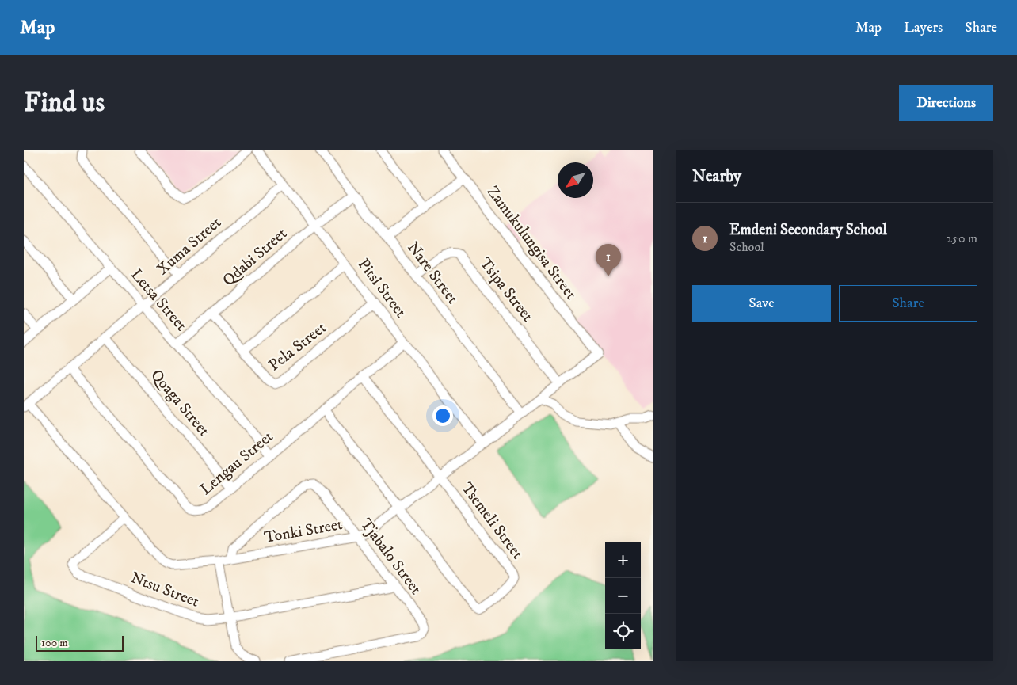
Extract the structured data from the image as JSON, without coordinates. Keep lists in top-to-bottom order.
{
  "streets": {
    "street": [
      "Zamukulungisa Street",
      "Xuma Street",
      "Qdabi Street",
      "Nare Street",
      "Pitsi Street",
      "Tsipa Street",
      "Letsa Street",
      "Pela Street",
      "Qoaga Street",
      "Lengau Street",
      "Tsemeli Street",
      "Tonki Street",
      "Tjabalo Street",
      "Ntsu Street"
    ]
  },
  "crossings": [
    ["Zamukulungisa Street", "Tonki Street"],
    ["Xuma Street", "Pitsi Street"],
    ["Xuma Street", "Letsa Street"],
    ["Xuma Street", "Qoaga Street"],
    ["Xuma Street", "Lengau Street"],
    ["Xuma Street", "Tonki Street"],
    ["Qdabi Street", "Nare Street"],
    ["Qdabi Street", "Pitsi Street"],
    ["Qdabi Street", "Letsa Street"],
    ["Qdabi Street", "Pela Street"],
    ["Nare Street", "Tsipa Street"],
    ["Nare Street", "Tonki Street"],
    ["Pitsi Street", "Pela Street"],
    ["Pitsi Street", "Lengau Street"],
    ["Pitsi Street", "Tonki Street"],
    ["Tsipa Street", "Tonki Street"],
    ["Letsa Street", "Lengau Street"],
    ["Qoaga Street", "Lengau Street"],
    ["Lengau Street", "Tsemeli Street"],
    ["Tsemeli Street", "Tonki Street"],
    ["Tonki Street", "Tjabalo Street"],
    ["Tonki Street", "Ntsu Street"],
    ["Tjabalo Street", "Ntsu Street"]
  ],
  "scale_bar": "100 m",
  "north": "bottom left",
  "page": {
    "header": "Map",
    "nav": ["Map", "Layers", "Share"],
    "buttons": [
      "Directions",
      ["Save", "Share"]
    ],
    "title": "Find us",
    "heading": "Nearby",
    "list": [
      {
        "mark": "1",
        "name": "Emdeni Secondary School",
        "note": "School",
        "value": "250 m"
      }
    ],
    "pins": "1",
    "map_buttons": ["+", "−"],
    "scale": "100 m"
  }
}
